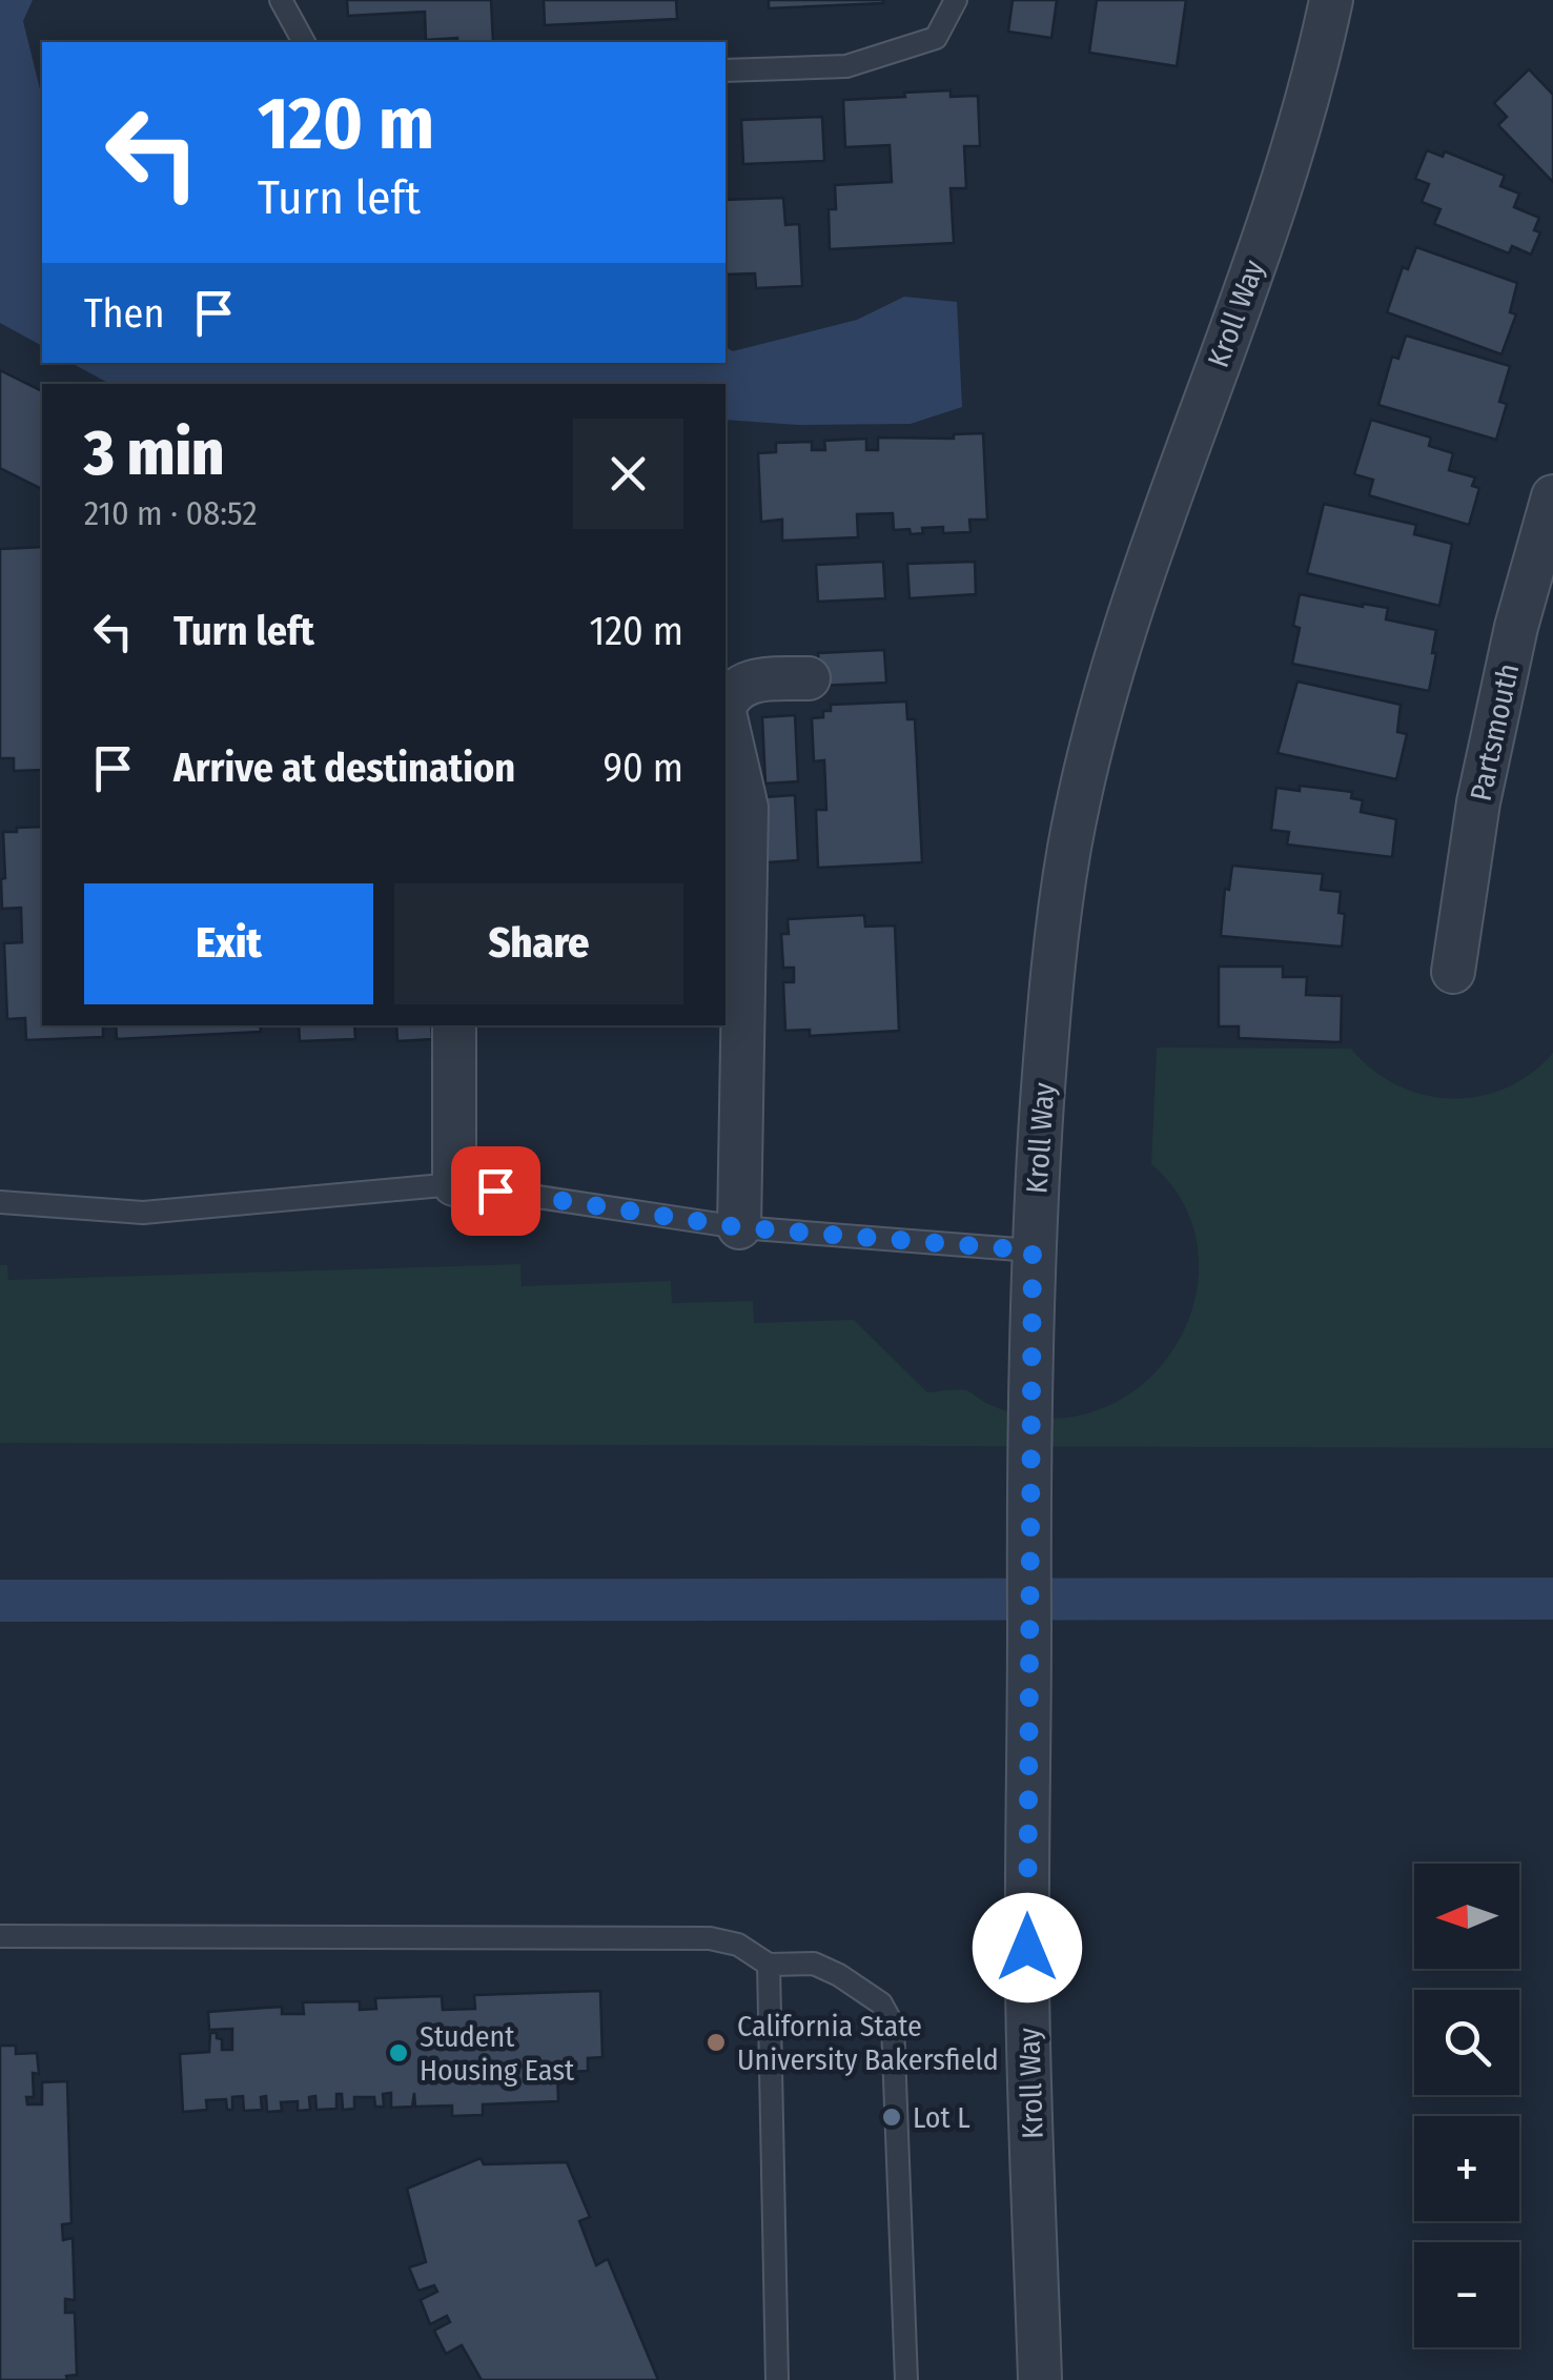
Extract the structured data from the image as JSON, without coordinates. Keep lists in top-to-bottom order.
{
  "streets": {
    "street": ["Kroll Way", "Partsmouth"]
  },
  "places": ["California State University Bakersfield", "Student Housing East", "Lot L"],
  "north": "left",
  "page": {
    "turn": ["120 m", "Turn left"],
    "then": "Then",
    "heading": ["3 min", "210 m · 08:52"],
    "list": [
      {
        "name": "Turn left",
        "value": "120 m"
      },
      {
        "name": "Arrive at destination",
        "value": "90 m"
      }
    ],
    "buttons": ["Exit", "Share"],
    "map_buttons": ["+", "−"]
  }
}
